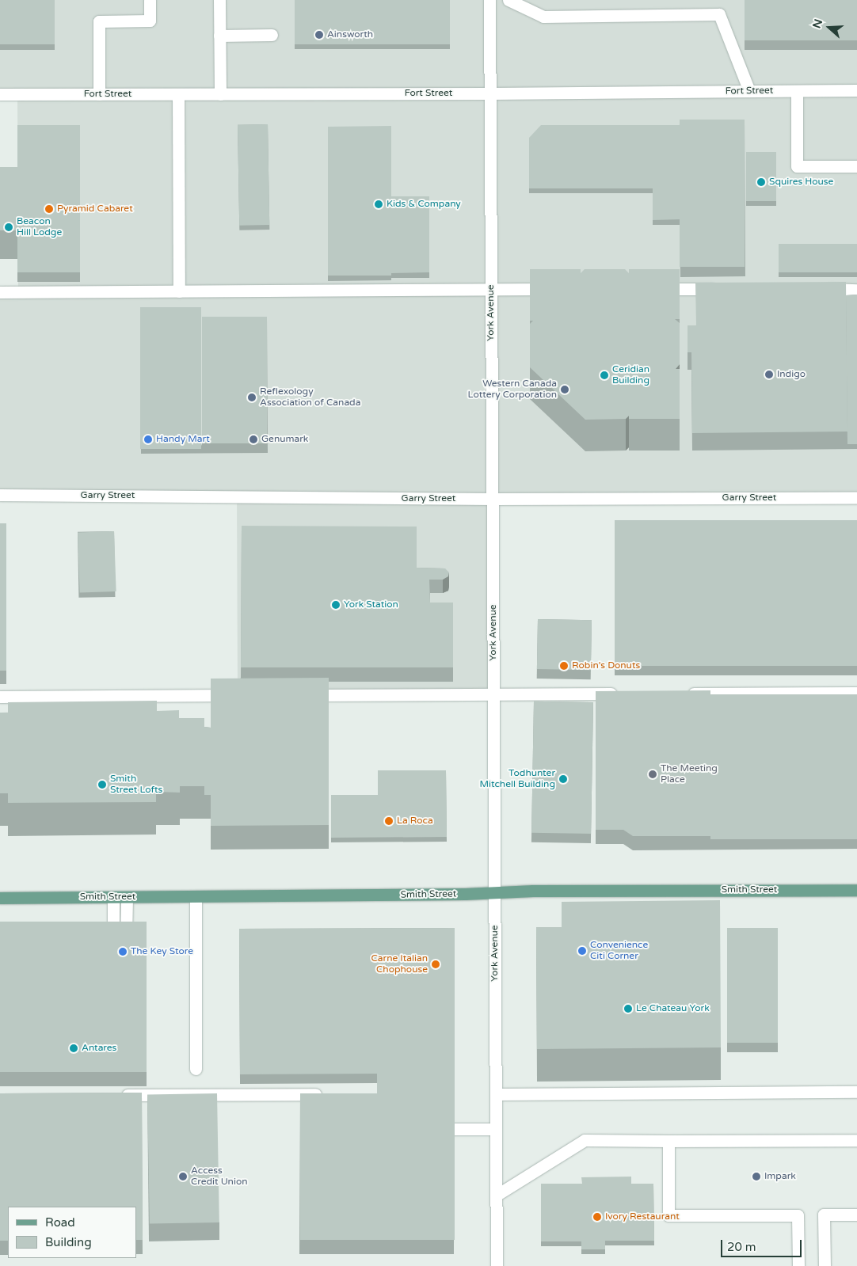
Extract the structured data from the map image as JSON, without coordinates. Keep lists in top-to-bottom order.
{
  "streets": {
    "main road": ["Smith Street"],
    "street": ["Fort Street", "York Avenue", "Garry Street"]
  },
  "crossings": [
    ["Fort Street", "York Avenue"],
    ["York Avenue", "Garry Street"],
    ["York Avenue", "Smith Street"]
  ],
  "places": [
    "Ainsworth",
    "Squires House",
    "Kids & Company",
    "Pyramid Cabaret",
    "Beacon Hill Lodge",
    "Indigo",
    "Ceridian Building",
    "Western Canada Lottery Corporation",
    "Reflexology Association of Canada",
    "Handy Mart",
    "Genumark",
    "York Station",
    "Robin's Donuts",
    "The Meeting Place",
    "Todhunter Mitchell Building",
    "Smith Street Lofts",
    "La Roca",
    "Convenience Citi Corner",
    "The Key Store",
    "Carne Italian Chophouse",
    "Le Chateau York",
    "Antares",
    "Access Credit Union",
    "Impark",
    "Ivory Restaurant"
  ],
  "legend": ["Road", "Building"],
  "scale_bar": "20 m",
  "north": "left"
}
